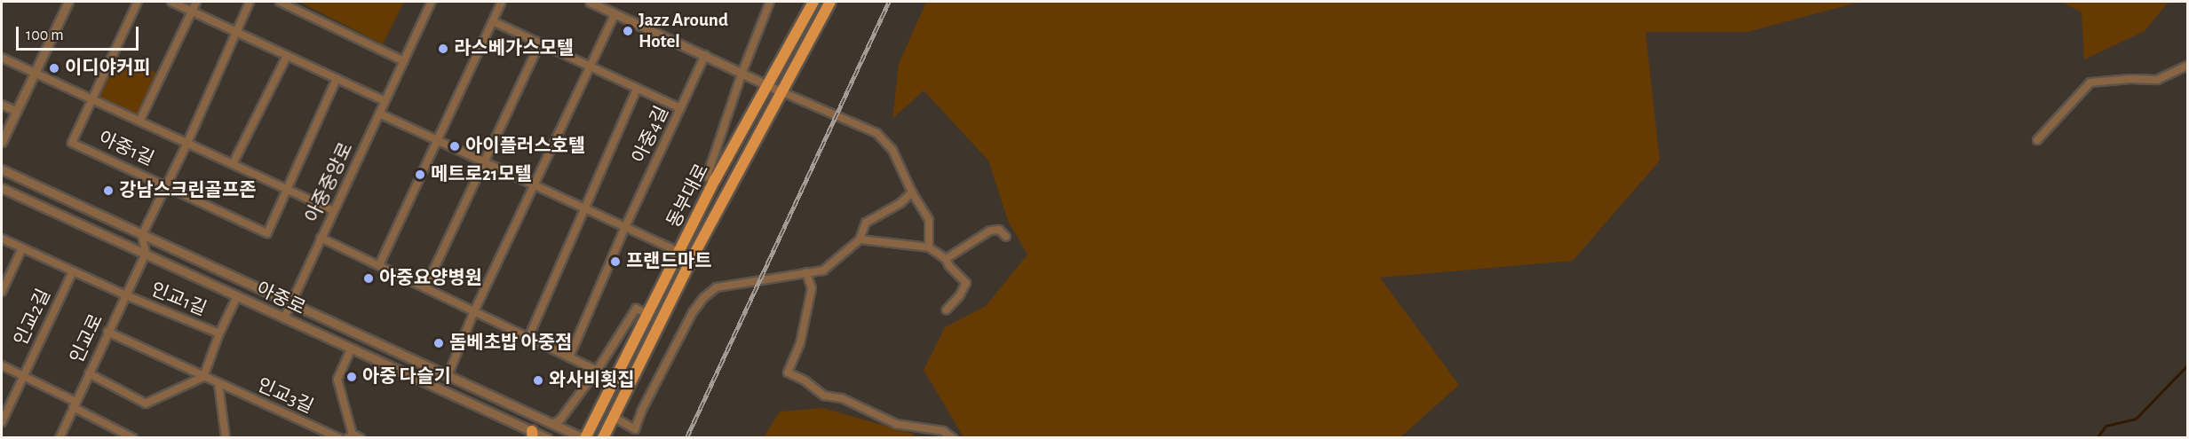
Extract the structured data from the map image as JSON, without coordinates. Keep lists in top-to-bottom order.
{
  "streets": {
    "main road": ["동부대로"],
    "street": [
      "아중4길",
      "아중1길",
      "아중중앙로",
      "아중로",
      "인교1길",
      "인교2길",
      "인교로",
      "인교3길"
    ]
  },
  "crossings": [
    ["아중1길", "아중중앙로"],
    ["아중중앙로", "아중로"],
    ["동부대로", "아중로"],
    ["아중로", "인교로"],
    ["인교1길", "인교로"],
    ["인교로", "인교3길"]
  ],
  "places": [
    "Jazz Around Hotel",
    "라스베가스모텔",
    "이디야커피",
    "아이플러스호텔",
    "메트로21모텔",
    "강남스크린골프존",
    "프랜드마트",
    "아중요양병원",
    "돔베초밥 아중점",
    "아중 다슬기",
    "와사비횟집"
  ],
  "scale_bar": "100 m"
}
